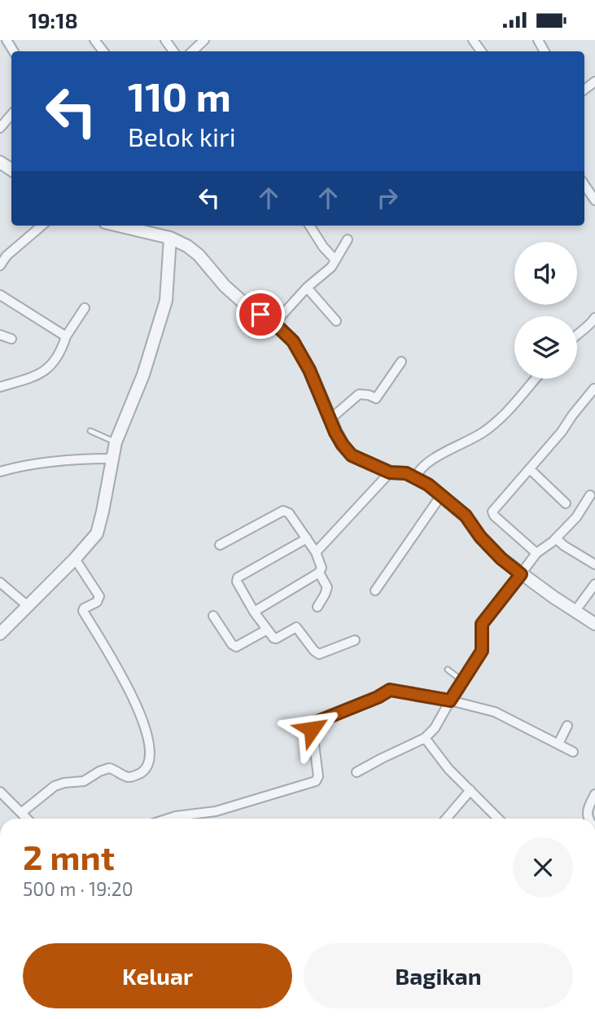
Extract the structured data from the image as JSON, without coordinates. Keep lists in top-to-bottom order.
{
  "page": {
    "status": "19:18",
    "turn": ["110 m", "Belok kiri"],
    "heading": ["2 mnt", "500 m · 19:20"],
    "buttons": ["Keluar", "Bagikan"]
  }
}
